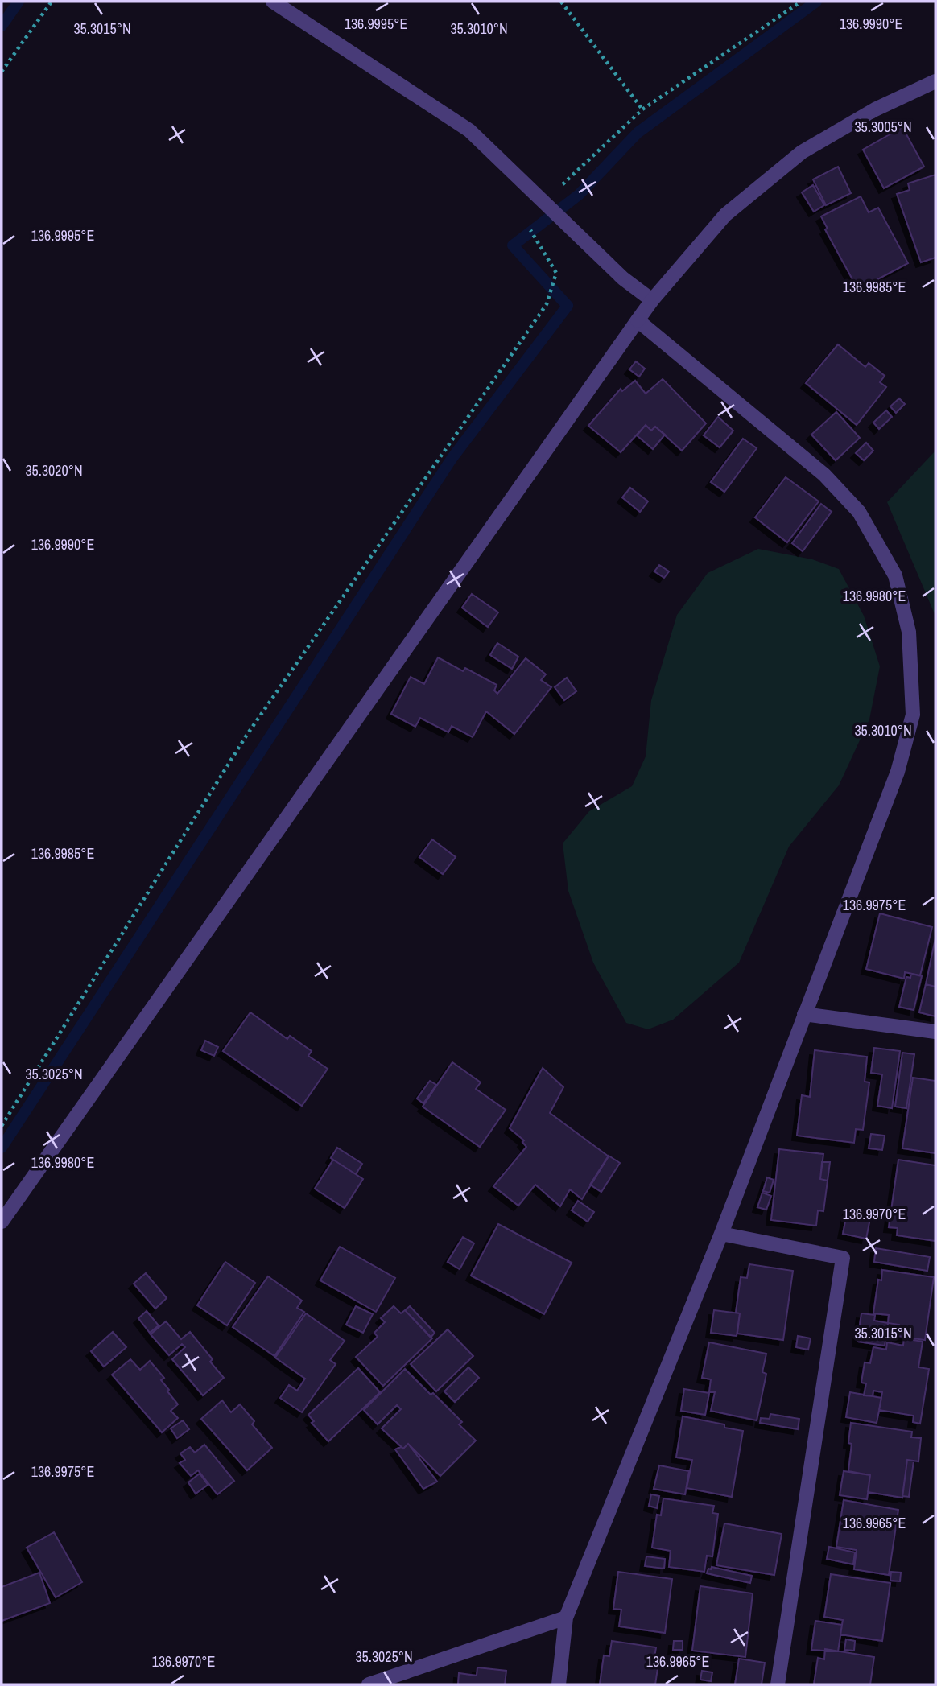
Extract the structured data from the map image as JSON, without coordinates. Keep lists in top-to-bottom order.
{
  "coordinates": [
    "136.9995°E",
    "136.9990°E",
    "35.3015°N",
    "35.3010°N",
    "35.3005°N",
    "136.9985°E",
    "35.3020°N",
    "136.9980°E",
    "136.9975°E",
    "35.3025°N",
    "136.9970°E",
    "136.9965°E"
  ]
}
